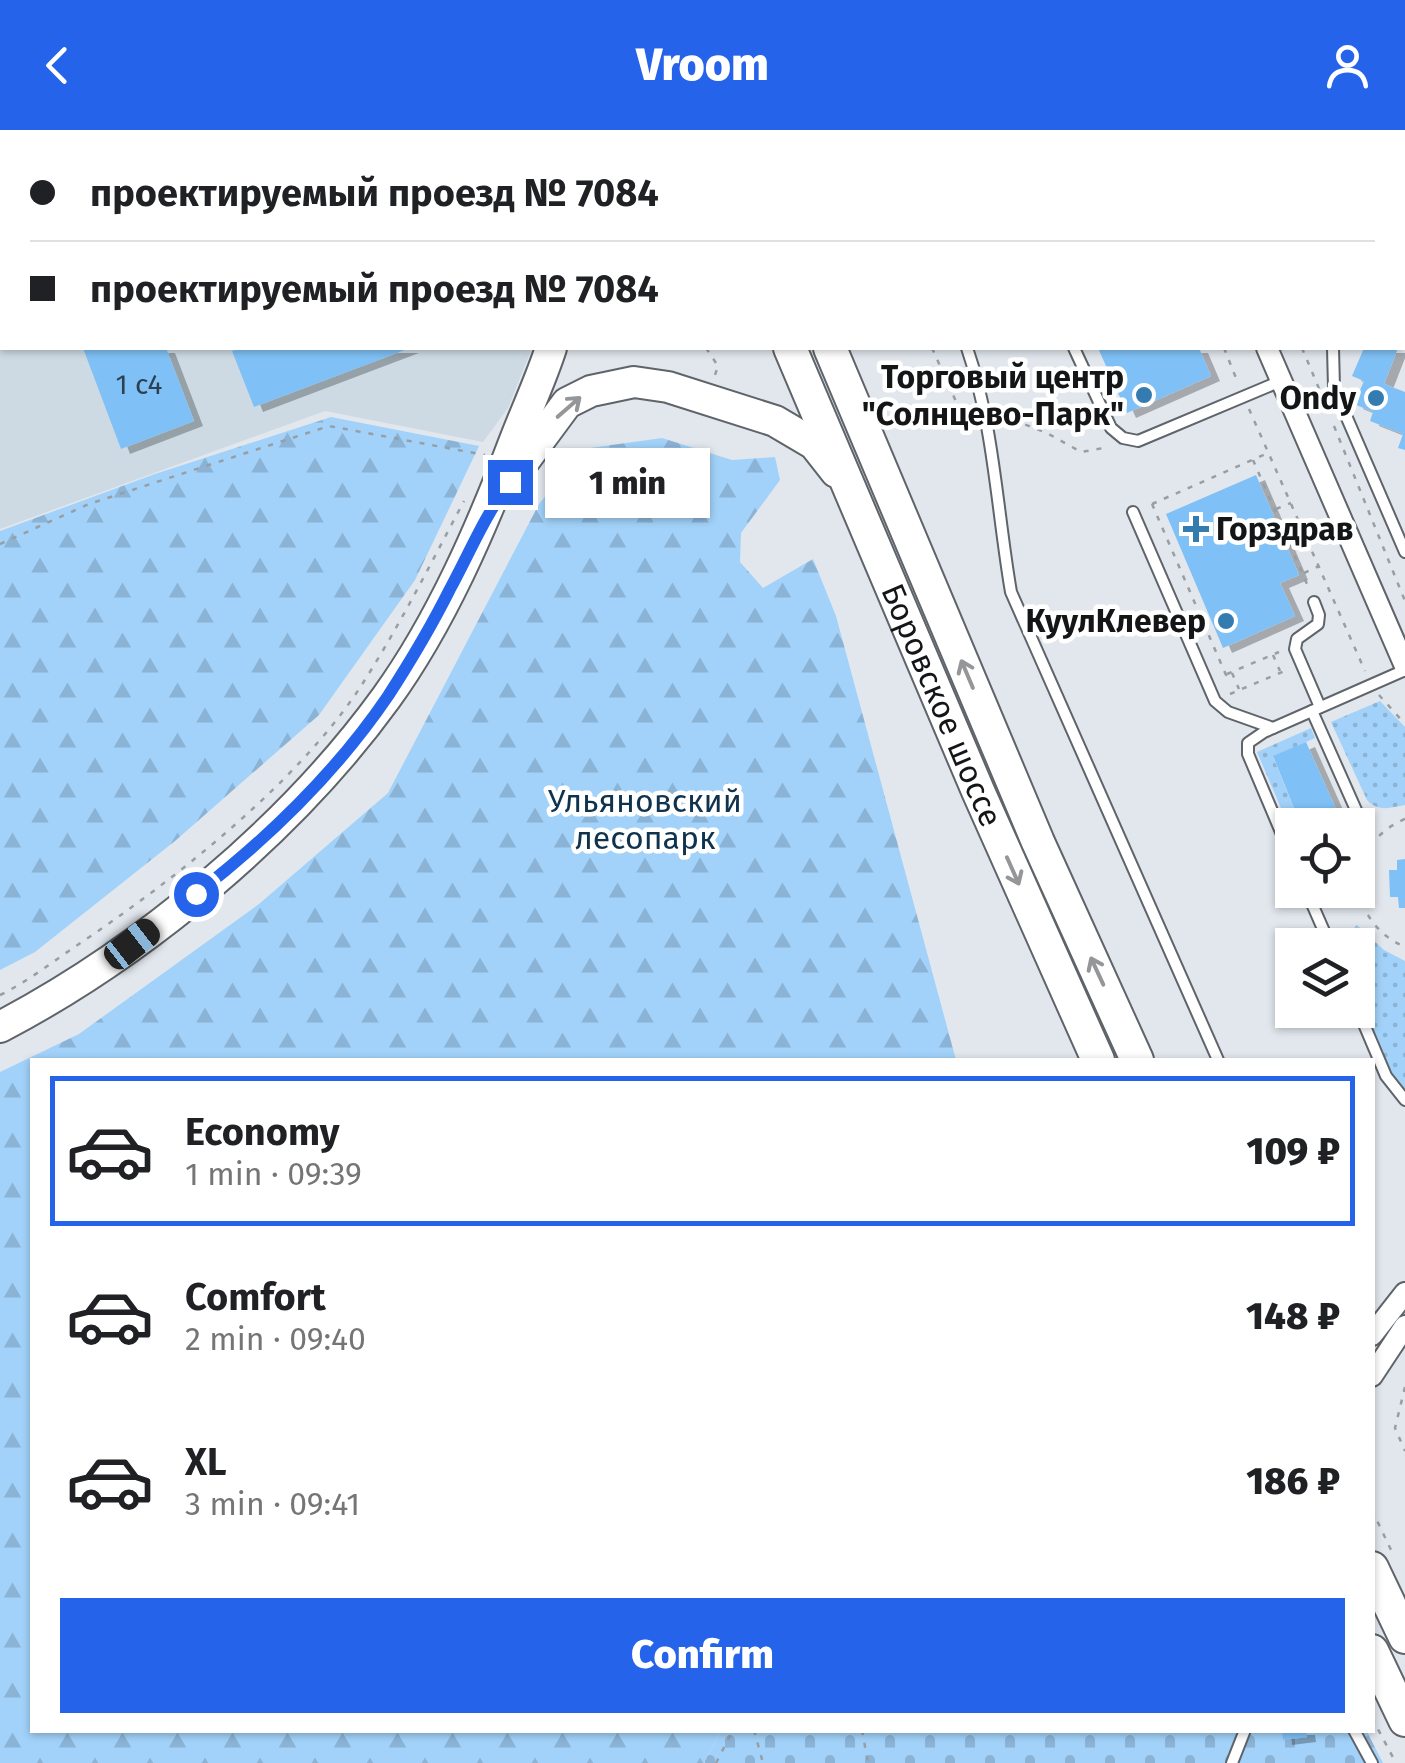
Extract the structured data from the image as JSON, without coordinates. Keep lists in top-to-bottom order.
{
  "streets": {
    "main road": ["Боровское шоссе"]
  },
  "parks": ["Ульяновский лесопарк"],
  "places": {
    "other": ["Торговый центр \"Солнцево-Парк\"", "Ondy", "КуулКлевер"],
    "health": ["Горздрав"]
  },
  "house_numbers": ["1 с4"],
  "page": {
    "header": "Vroom",
    "banner": ["проектируемый проезд № 7084", "проектируемый проезд № 7084"],
    "bubble": "1 min",
    "list": [
      {
        "name": "Economy",
        "note": "1 min · 09:39",
        "value": "109 ₽"
      },
      {
        "name": "Comfort",
        "note": "2 min · 09:40",
        "value": "148 ₽"
      },
      {
        "name": "XL",
        "note": "3 min · 09:41",
        "value": "186 ₽"
      }
    ],
    "buttons": "Confirm"
  }
}
